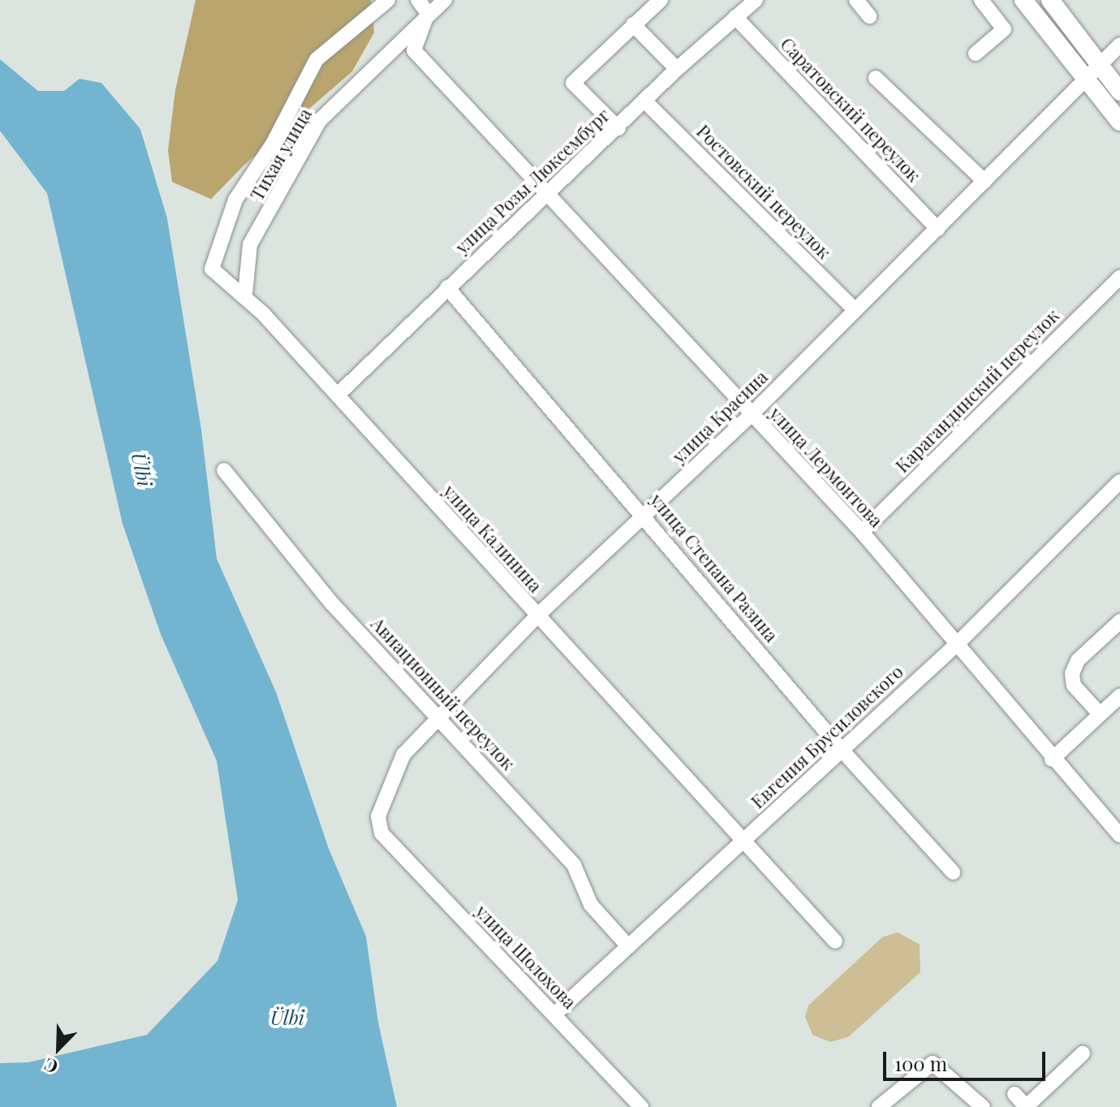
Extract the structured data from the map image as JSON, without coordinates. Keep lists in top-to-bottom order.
{
  "streets": {
    "street": [
      "Саратовский переулок",
      "Тихая улица",
      "улица Розы Люксембург",
      "Ростовский переулок",
      "Карагандинский переулок",
      "улица Красина",
      "улица Лермонтова",
      "улица Калинина",
      "улица Степана Разина",
      "Авиационный переулок",
      "Евгения Брусиловского",
      "улица Шолохова"
    ]
  },
  "crossings": [
    ["Саратовский переулок", "улица Розы Люксембург"],
    ["Саратовский переулок", "улица Красина"],
    ["Тихая улица", "улица Лермонтова"],
    ["Тихая улица", "улица Калинина"],
    ["улица Розы Люксембург", "Ростовский переулок"],
    ["улица Розы Люксембург", "улица Лермонтова"],
    ["улица Розы Люксембург", "улица Калинина"],
    ["улица Розы Люксембург", "улица Степана Разина"],
    ["Ростовский переулок", "улица Красина"],
    ["Карагандинский переулок", "улица Лермонтова"],
    ["улица Красина", "улица Лермонтова"],
    ["улица Красина", "улица Калинина"],
    ["улица Красина", "улица Степана Разина"],
    ["улица Красина", "Авиационный переулок"],
    ["улица Красина", "улица Шолохова"],
    ["улица Лермонтова", "Евгения Брусиловского"],
    ["улица Калинина", "Евгения Брусиловского"],
    ["улица Степана Разина", "Евгения Брусиловского"],
    ["Авиационный переулок", "Евгения Брусиловского"],
    ["Евгения Брусиловского", "улица Шолохова"]
  ],
  "water": ["Ülbi"],
  "scale_bar": "100 m",
  "north": "bottom left"
}
